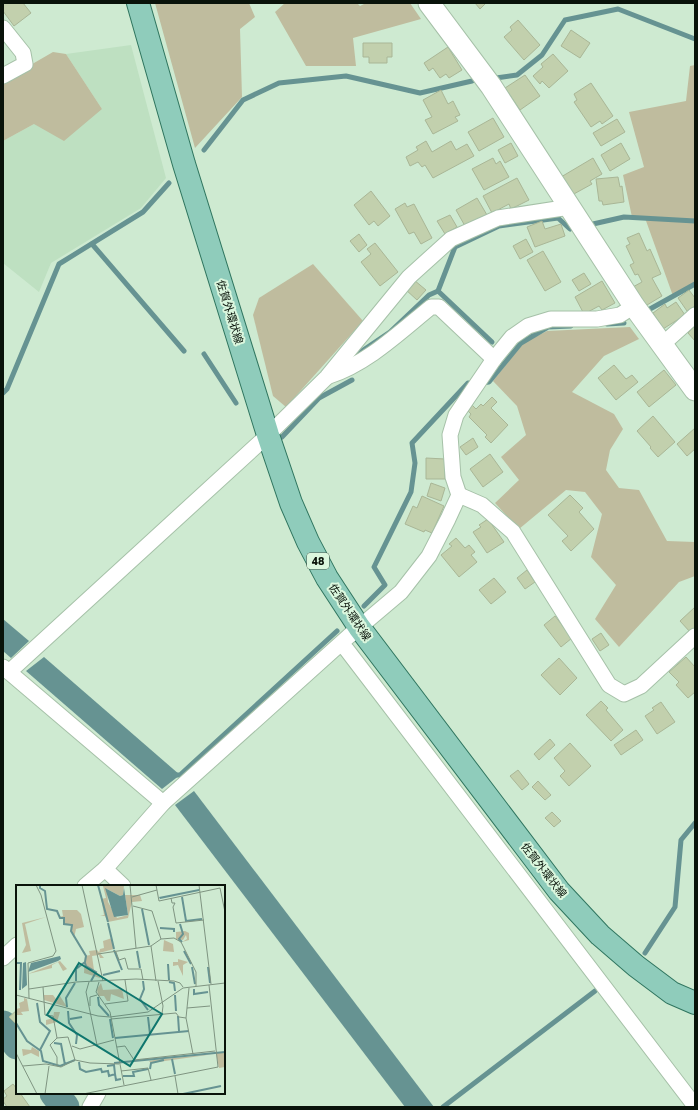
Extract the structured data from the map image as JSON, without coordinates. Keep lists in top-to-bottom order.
{
  "streets": {
    "main road": ["佐賀外環状線", "48"]
  }
}
